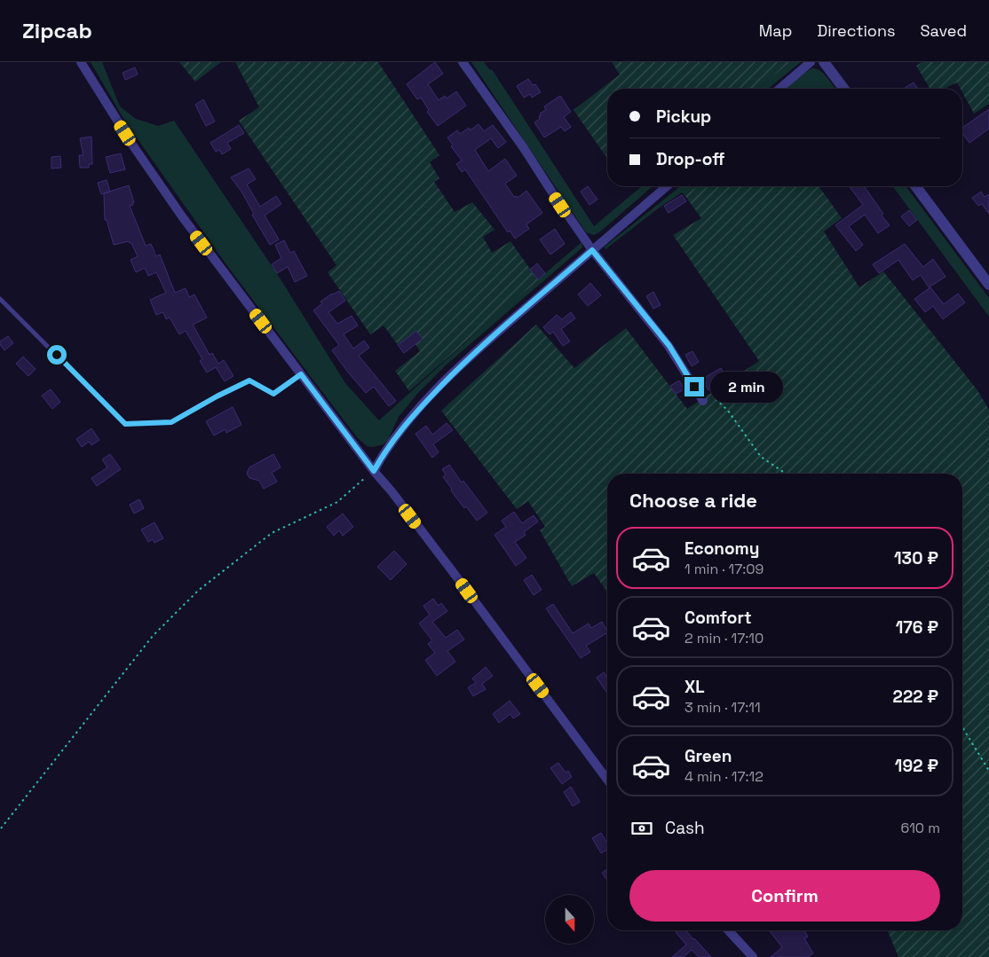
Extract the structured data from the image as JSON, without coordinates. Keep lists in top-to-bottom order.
{
  "north": "bottom",
  "page": {
    "header": "Zipcab",
    "nav": ["Map", "Directions", "Saved"],
    "banner": ["Pickup", "Drop-off"],
    "bubble": "2 min",
    "heading": "Choose a ride",
    "list": [
      {
        "name": "Economy",
        "note": "1 min · 17:09",
        "value": "130 ₽"
      },
      {
        "name": "Comfort",
        "note": "2 min · 17:10",
        "value": "176 ₽"
      },
      {
        "name": "XL",
        "note": "3 min · 17:11",
        "value": "222 ₽"
      },
      {
        "name": "Green",
        "note": "4 min · 17:12",
        "value": "192 ₽"
      }
    ],
    "pay": ["Cash", "610 m"],
    "buttons": "Confirm"
  }
}
